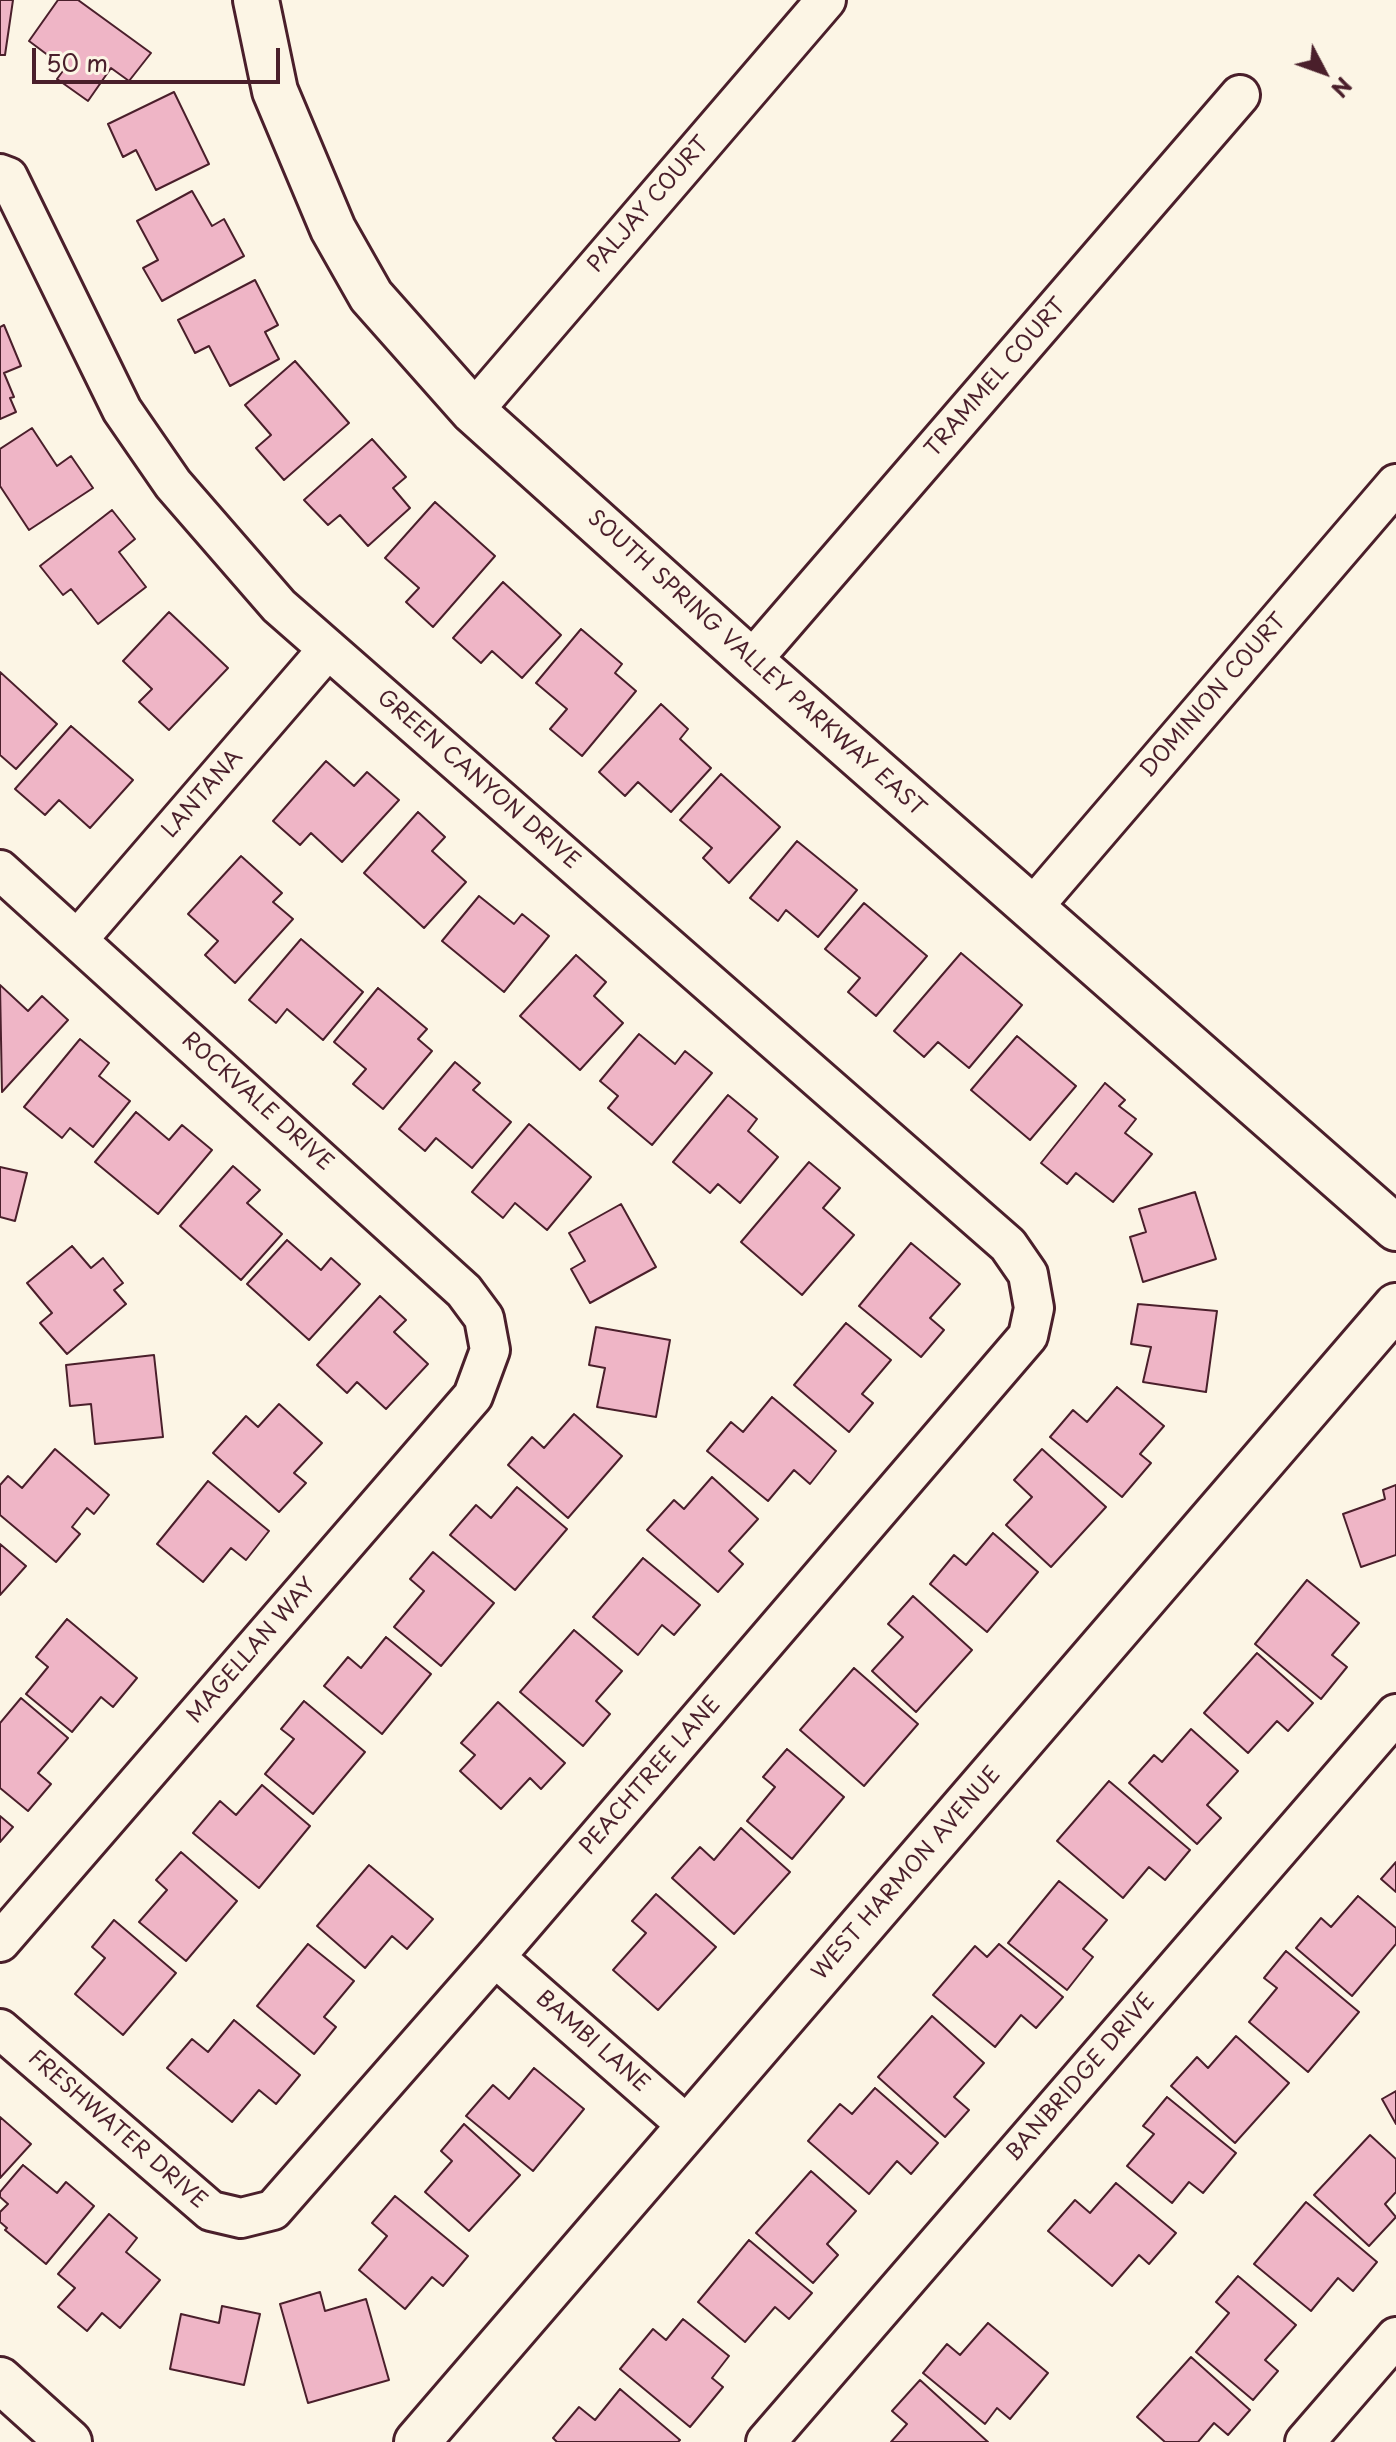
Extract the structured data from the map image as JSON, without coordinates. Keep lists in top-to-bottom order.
{
  "streets": {
    "street": [
      "PALJAY COURT",
      "TRAMMEL COURT",
      "SOUTH SPRING VALLEY PARKWAY EAST",
      "DOMINION COURT",
      "GREEN CANYON DRIVE",
      "LANTANA",
      "ROCKVALE DRIVE",
      "MAGELLAN WAY",
      "PEACHTREE LANE",
      "WEST HARMON AVENUE",
      "BAMBI LANE",
      "BANBRIDGE DRIVE",
      "FRESHWATER DRIVE"
    ]
  },
  "crossings": [
    ["PALJAY COURT", "SOUTH SPRING VALLEY PARKWAY EAST"],
    ["TRAMMEL COURT", "SOUTH SPRING VALLEY PARKWAY EAST"],
    ["SOUTH SPRING VALLEY PARKWAY EAST", "DOMINION COURT"],
    ["GREEN CANYON DRIVE", "LANTANA"],
    ["GREEN CANYON DRIVE", "PEACHTREE LANE"],
    ["LANTANA", "ROCKVALE DRIVE"],
    ["ROCKVALE DRIVE", "MAGELLAN WAY"],
    ["PEACHTREE LANE", "BAMBI LANE"],
    ["PEACHTREE LANE", "FRESHWATER DRIVE"],
    ["WEST HARMON AVENUE", "BAMBI LANE"]
  ],
  "scale_bar": "50 m",
  "north": "bottom right"
}
